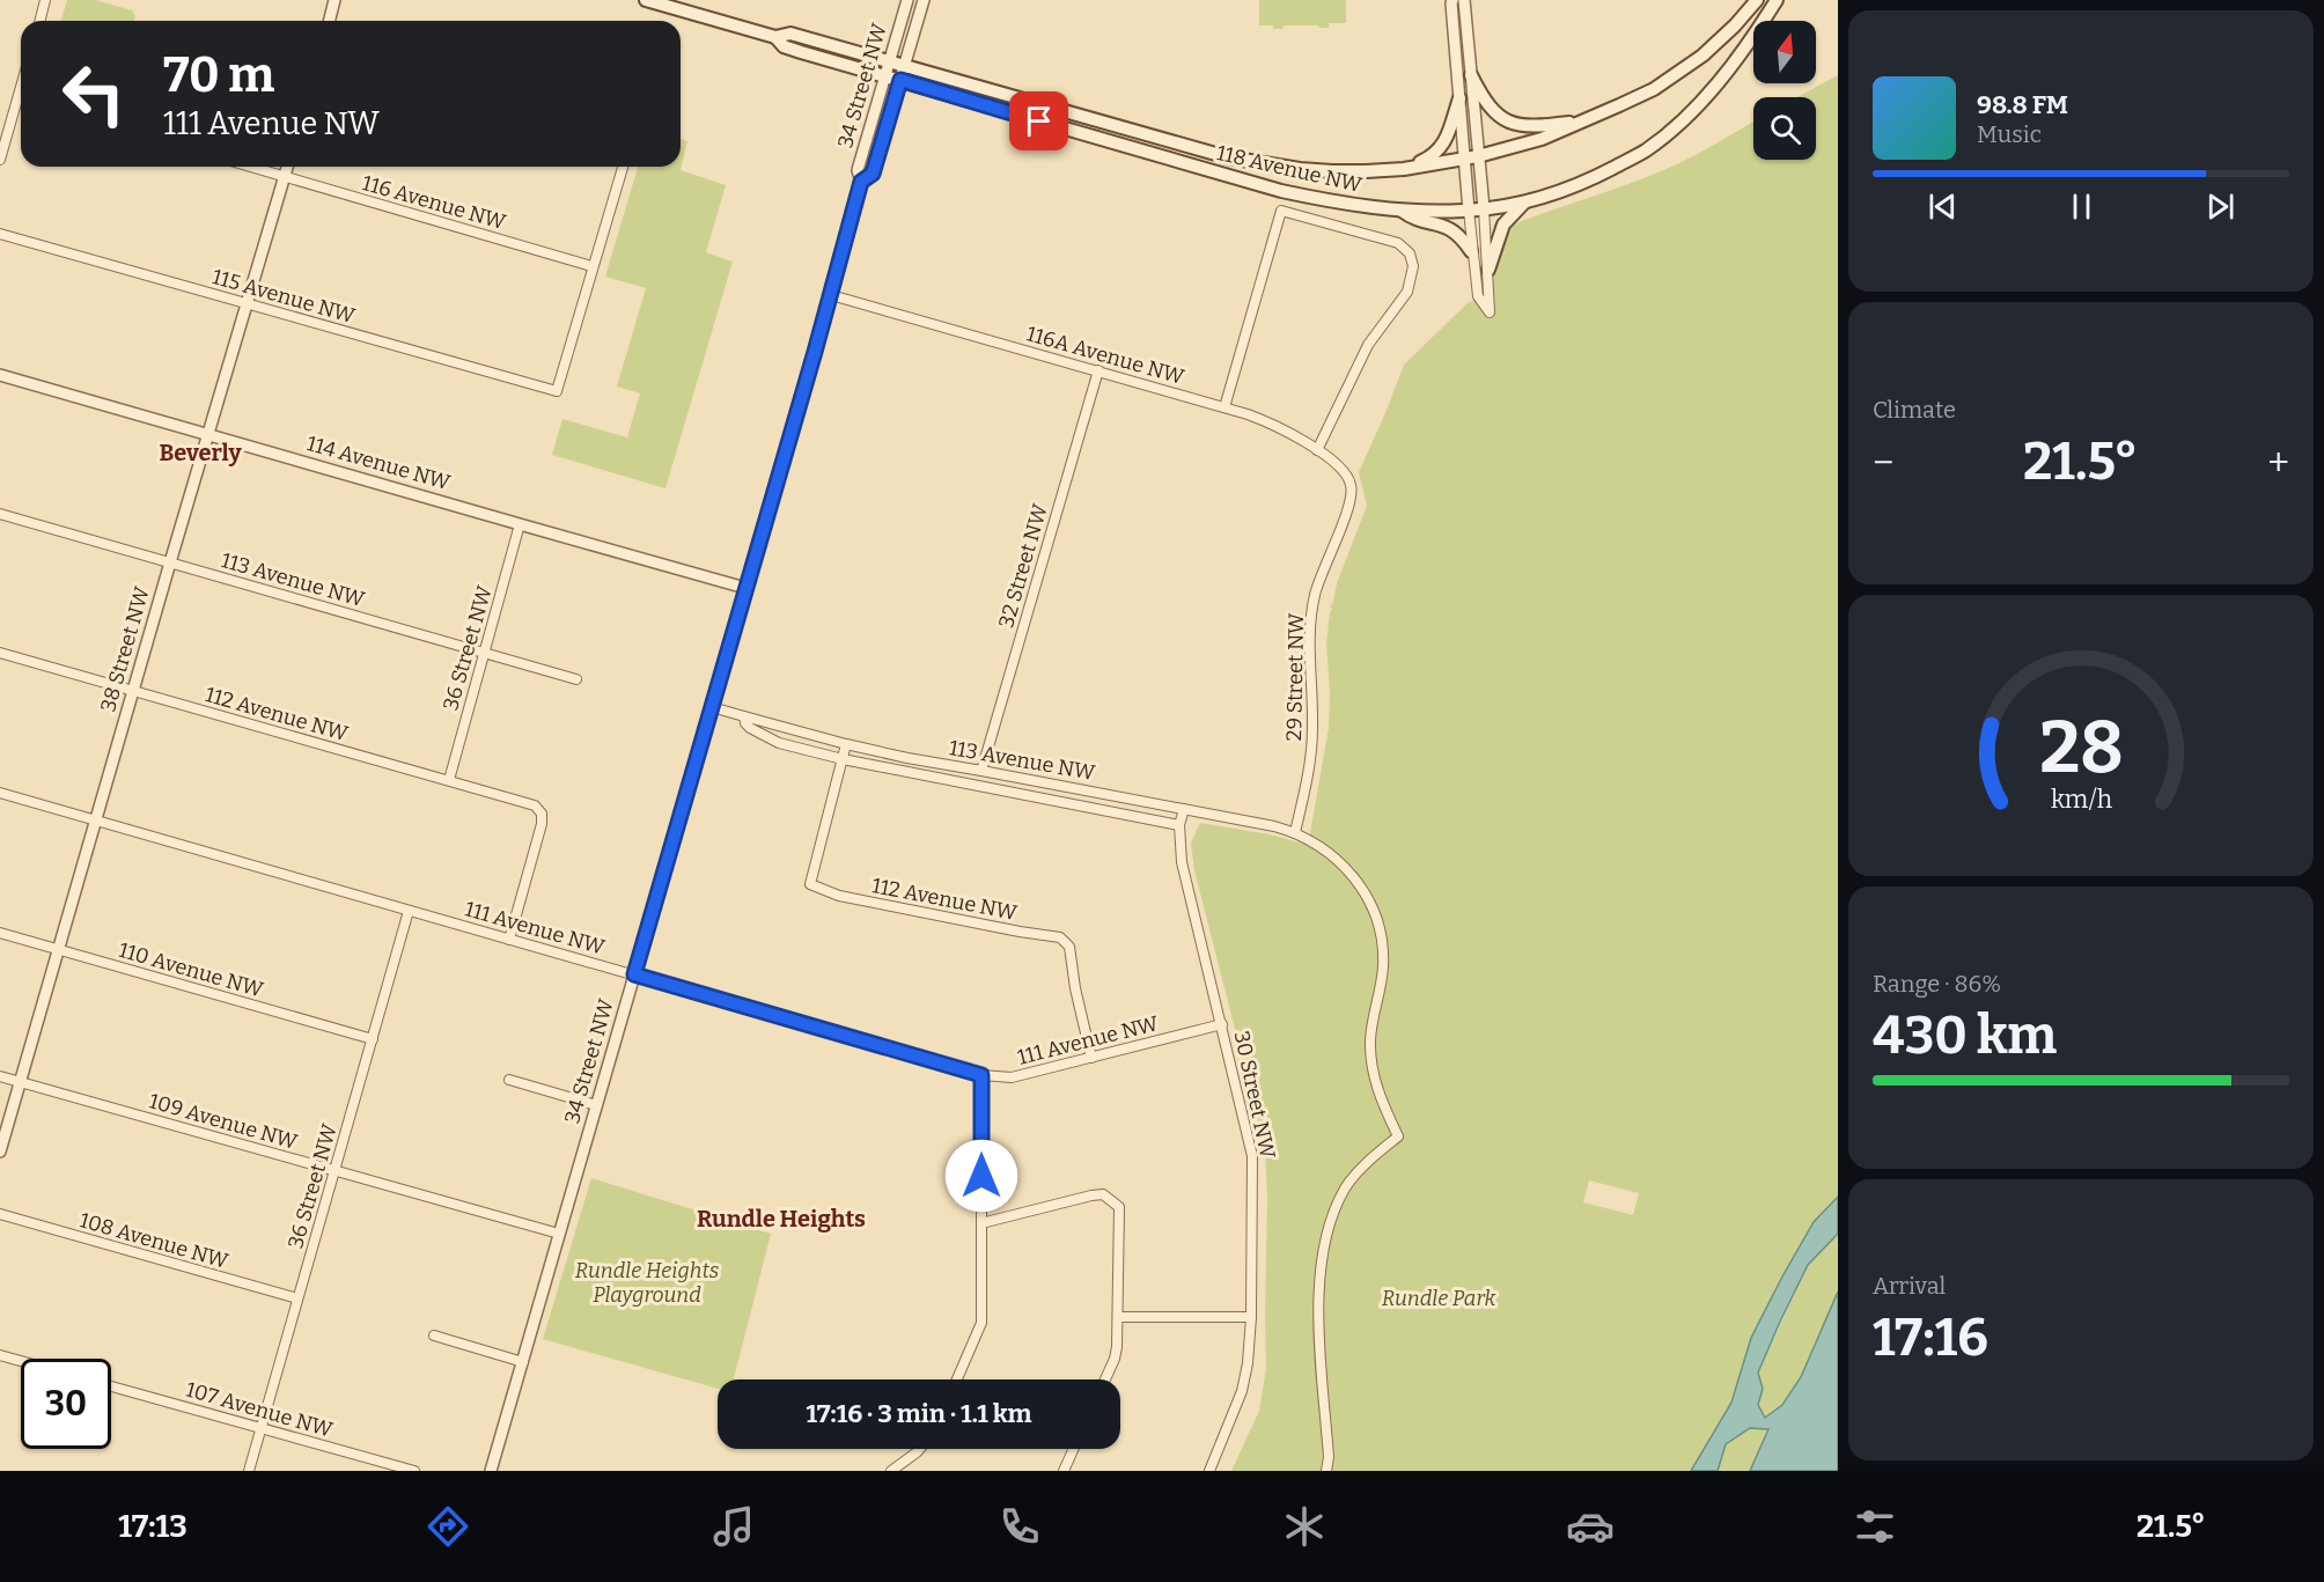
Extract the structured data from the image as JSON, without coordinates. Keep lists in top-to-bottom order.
{
  "streets": {
    "main road": ["118 Avenue NW"],
    "street": [
      "34 Street NW",
      "116 Avenue NW",
      "115 Avenue NW",
      "116A Avenue NW",
      "114 Avenue NW",
      "32 Street NW",
      "113 Avenue NW",
      "36 Street NW",
      "38 Street NW",
      "29 Street NW",
      "112 Avenue NW",
      "111 Avenue NW",
      "110 Avenue NW",
      "30 Street NW",
      "109 Avenue NW",
      "108 Avenue NW",
      "107 Avenue NW"
    ]
  },
  "crossings": [
    ["34 Street NW", "118 Avenue NW"],
    ["34 Street NW", "116A Avenue NW"],
    ["34 Street NW", "114 Avenue NW"],
    ["34 Street NW", "113 Avenue NW"],
    ["34 Street NW", "111 Avenue NW"],
    ["34 Street NW", "109 Avenue NW"],
    ["116 Avenue NW", "115 Avenue NW"],
    ["116 Avenue NW", "38 Street NW"],
    ["115 Avenue NW", "38 Street NW"],
    ["116A Avenue NW", "32 Street NW"],
    ["116A Avenue NW", "29 Street NW"],
    ["114 Avenue NW", "36 Street NW"],
    ["114 Avenue NW", "38 Street NW"],
    ["32 Street NW", "113 Avenue NW"],
    ["113 Avenue NW", "36 Street NW"],
    ["113 Avenue NW", "38 Street NW"],
    ["113 Avenue NW", "29 Street NW"],
    ["113 Avenue NW", "112 Avenue NW"],
    ["113 Avenue NW", "30 Street NW"],
    ["36 Street NW", "112 Avenue NW"],
    ["36 Street NW", "111 Avenue NW"],
    ["36 Street NW", "110 Avenue NW"],
    ["36 Street NW", "109 Avenue NW"],
    ["36 Street NW", "108 Avenue NW"],
    ["36 Street NW", "107 Avenue NW"],
    ["38 Street NW", "112 Avenue NW"],
    ["38 Street NW", "111 Avenue NW"],
    ["38 Street NW", "110 Avenue NW"],
    ["38 Street NW", "109 Avenue NW"],
    ["112 Avenue NW", "111 Avenue NW"],
    ["111 Avenue NW", "30 Street NW"]
  ],
  "districts": ["Beverly", "Rundle Heights"],
  "parks": ["Rundle Heights Playground", "Rundle Park"],
  "north": "top",
  "page": {
    "turn": ["70 m", "111 Avenue NW"],
    "song": ["98.8 FM", "Music"],
    "tile": [
      "Climate",
      ["Range · 86%", "430 km"],
      ["Arrival", "17:16"]
    ],
    "heat": ["−", "21.5°", "+"],
    "limit": "30",
    "trip": "17:16 · 3 min · 1.1 km",
    "tabs": ["17:13", "21.5°"],
    "gauge": ["28", "km/h"]
  }
}
